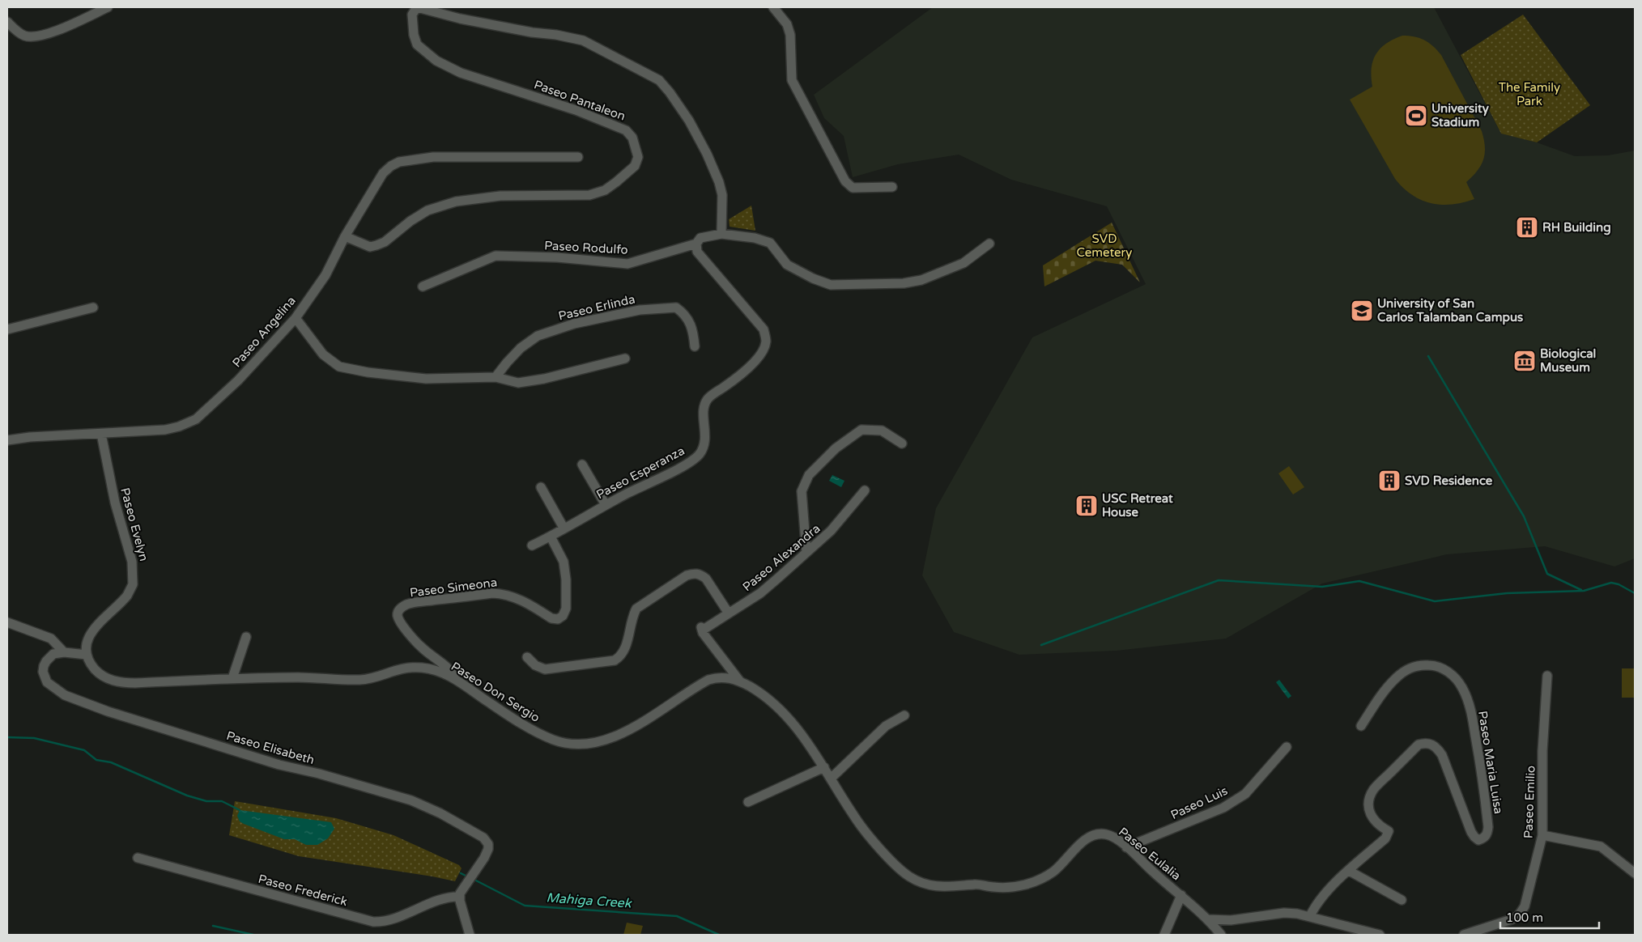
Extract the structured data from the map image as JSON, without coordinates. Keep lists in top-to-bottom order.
{
  "streets": {
    "street": [
      "Paseo Pantaleon",
      "Paseo Rodulfo",
      "Paseo Erlinda",
      "Paseo Angelina",
      "Paseo Esperanza",
      "Paseo Evelyn",
      "Paseo Alexandra",
      "Paseo Simeona",
      "Paseo Don Sergio",
      "Paseo Elisabeth",
      "Paseo Maria Luisa",
      "Paseo Emilio",
      "Paseo Luis",
      "Paseo Eulalia",
      "Paseo Frederick"
    ]
  },
  "crossings": [
    ["Paseo Pantaleon", "Paseo Angelina"],
    ["Paseo Rodulfo", "Paseo Esperanza"],
    ["Paseo Angelina", "Paseo Evelyn"],
    ["Paseo Esperanza", "Paseo Simeona"],
    ["Paseo Evelyn", "Paseo Don Sergio"],
    ["Paseo Alexandra", "Paseo Don Sergio"],
    ["Paseo Simeona", "Paseo Don Sergio"],
    ["Paseo Don Sergio", "Paseo Eulalia"],
    ["Paseo Elisabeth", "Paseo Frederick"],
    ["Paseo Luis", "Paseo Eulalia"]
  ],
  "water": ["Mahiga Creek"],
  "parks": ["The Family Park", "SVD Cemetery"],
  "places": {
    "sports": ["University Stadium"],
    "building": ["RH Building", "SVD Residence", "USC Retreat House"],
    "school or university": ["University of San Carlos Talamban Campus"],
    "museum": ["Biological Museum"]
  },
  "scale_bar": "100 m"
}
